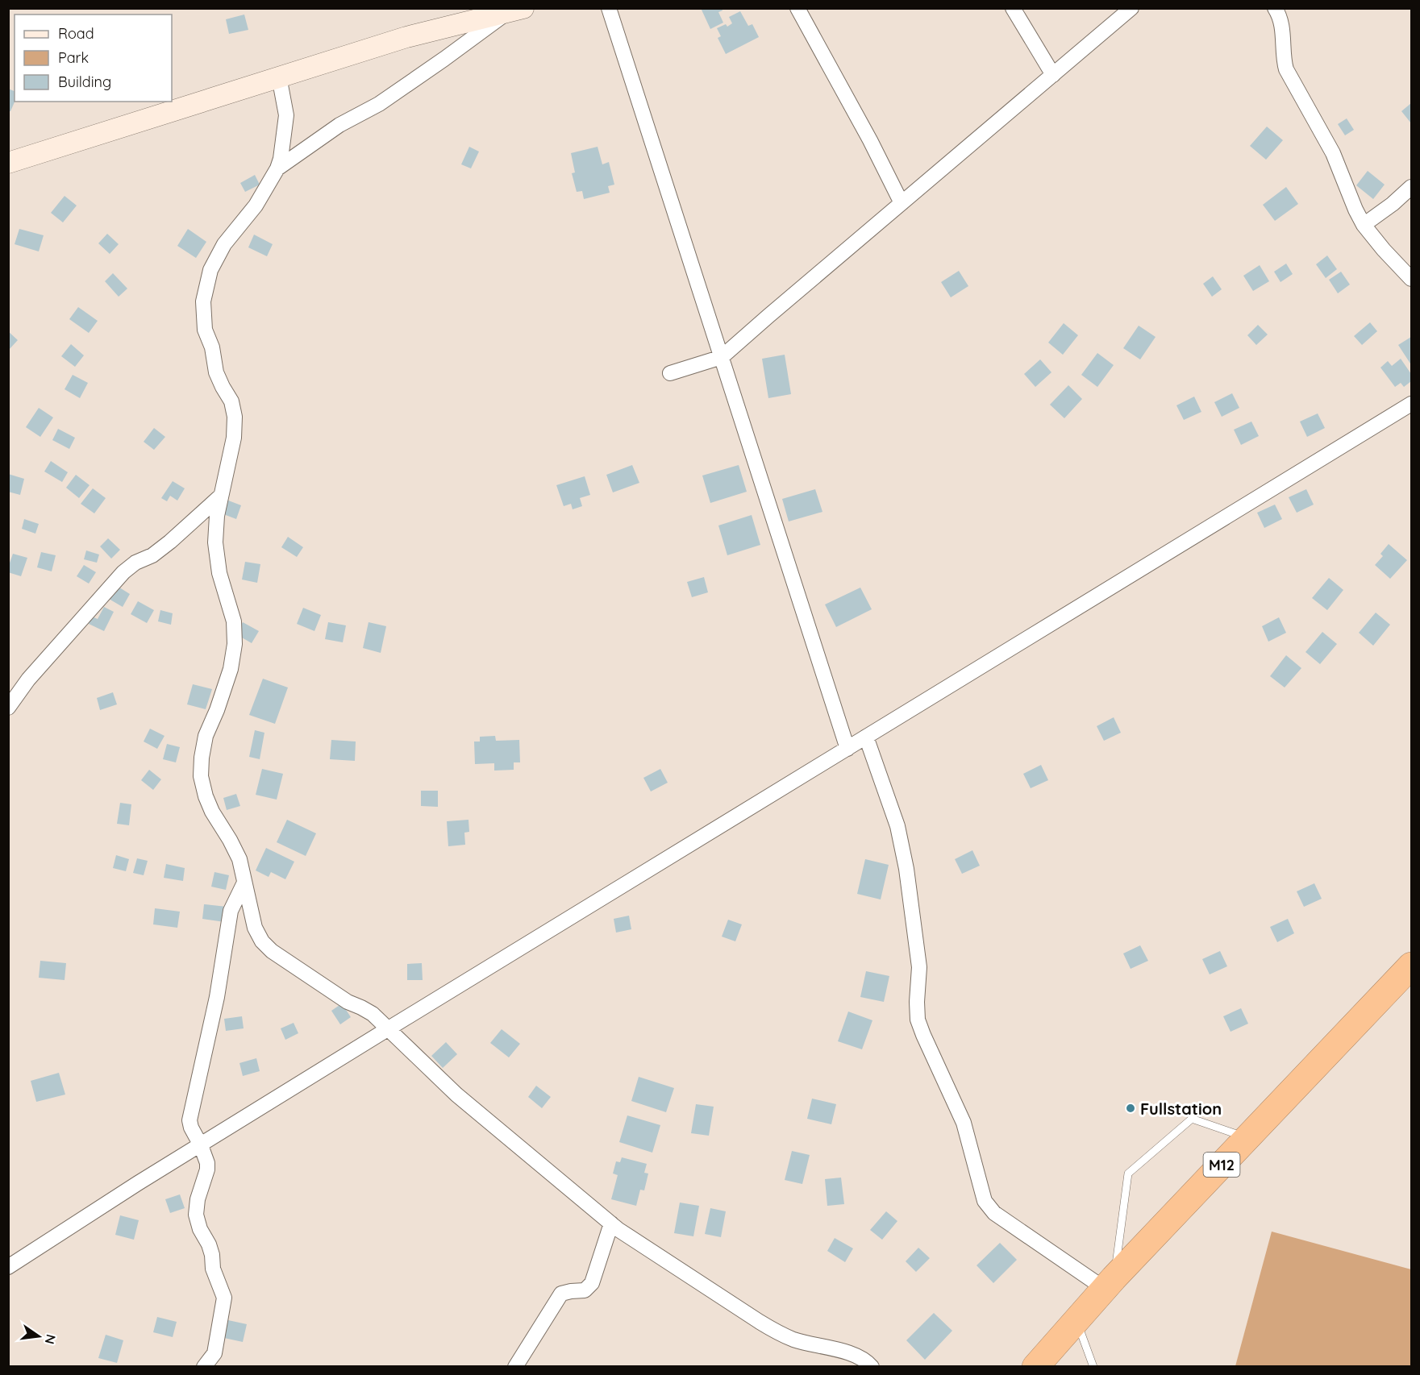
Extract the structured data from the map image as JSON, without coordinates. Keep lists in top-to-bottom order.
{
  "streets": {
    "highway": ["M12"]
  },
  "places": ["Fullstation"],
  "legend": ["Road", "Park", "Building"],
  "north": "right"
}
